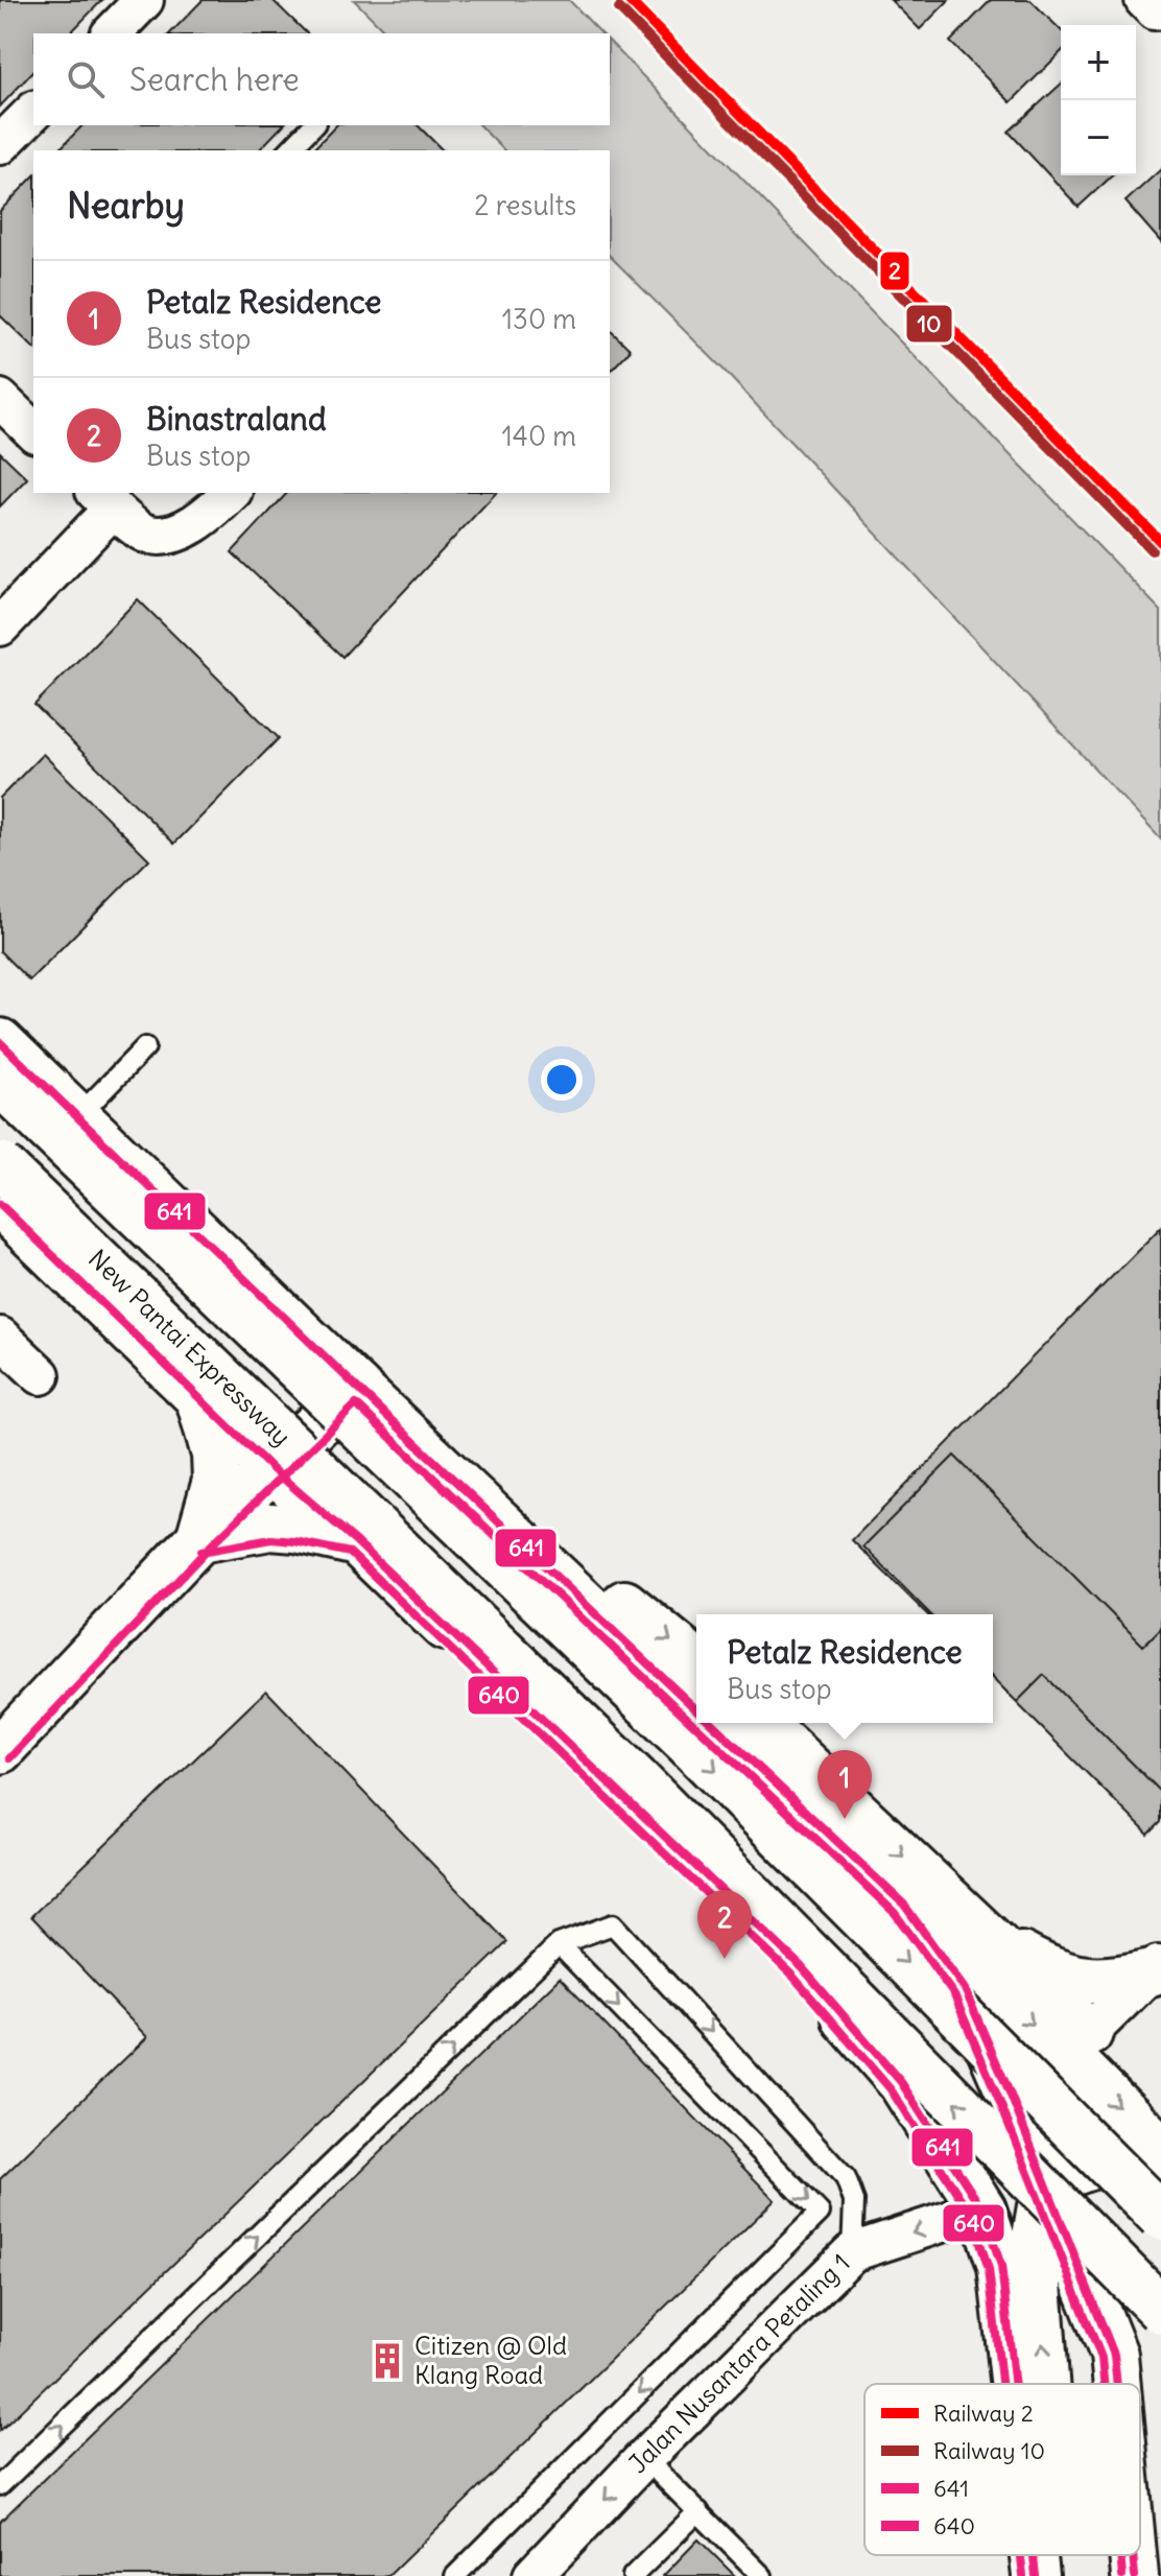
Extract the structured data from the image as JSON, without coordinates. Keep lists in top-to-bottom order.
{
  "streets": {
    "main road": ["New Pantai Expressway"],
    "street": ["Jalan Nusantara Petaling 1"]
  },
  "one_way": ["Jalan Nusantara Petaling 1"],
  "places": {
    "building": ["Citizen @ Old Klang Road"]
  },
  "lines": [
    "rail line 2",
    "rail line 10",
    "transit line 641",
    "transit line 640"
  ],
  "legend": [
    "Railway 2",
    "Railway 10",
    "641",
    "640"
  ],
  "page": {
    "map_buttons": ["+", "−"],
    "search": "Search here",
    "heading": ["Nearby", "2 results"],
    "list": [
      {
        "mark": "1",
        "name": "Petalz Residence",
        "note": "Bus stop",
        "value": "130 m"
      },
      {
        "mark": "2",
        "name": "Binastraland",
        "note": "Bus stop",
        "value": "140 m"
      }
    ],
    "popup": ["Petalz Residence", "Bus stop"],
    "pins": ["1", "2"]
  }
}
